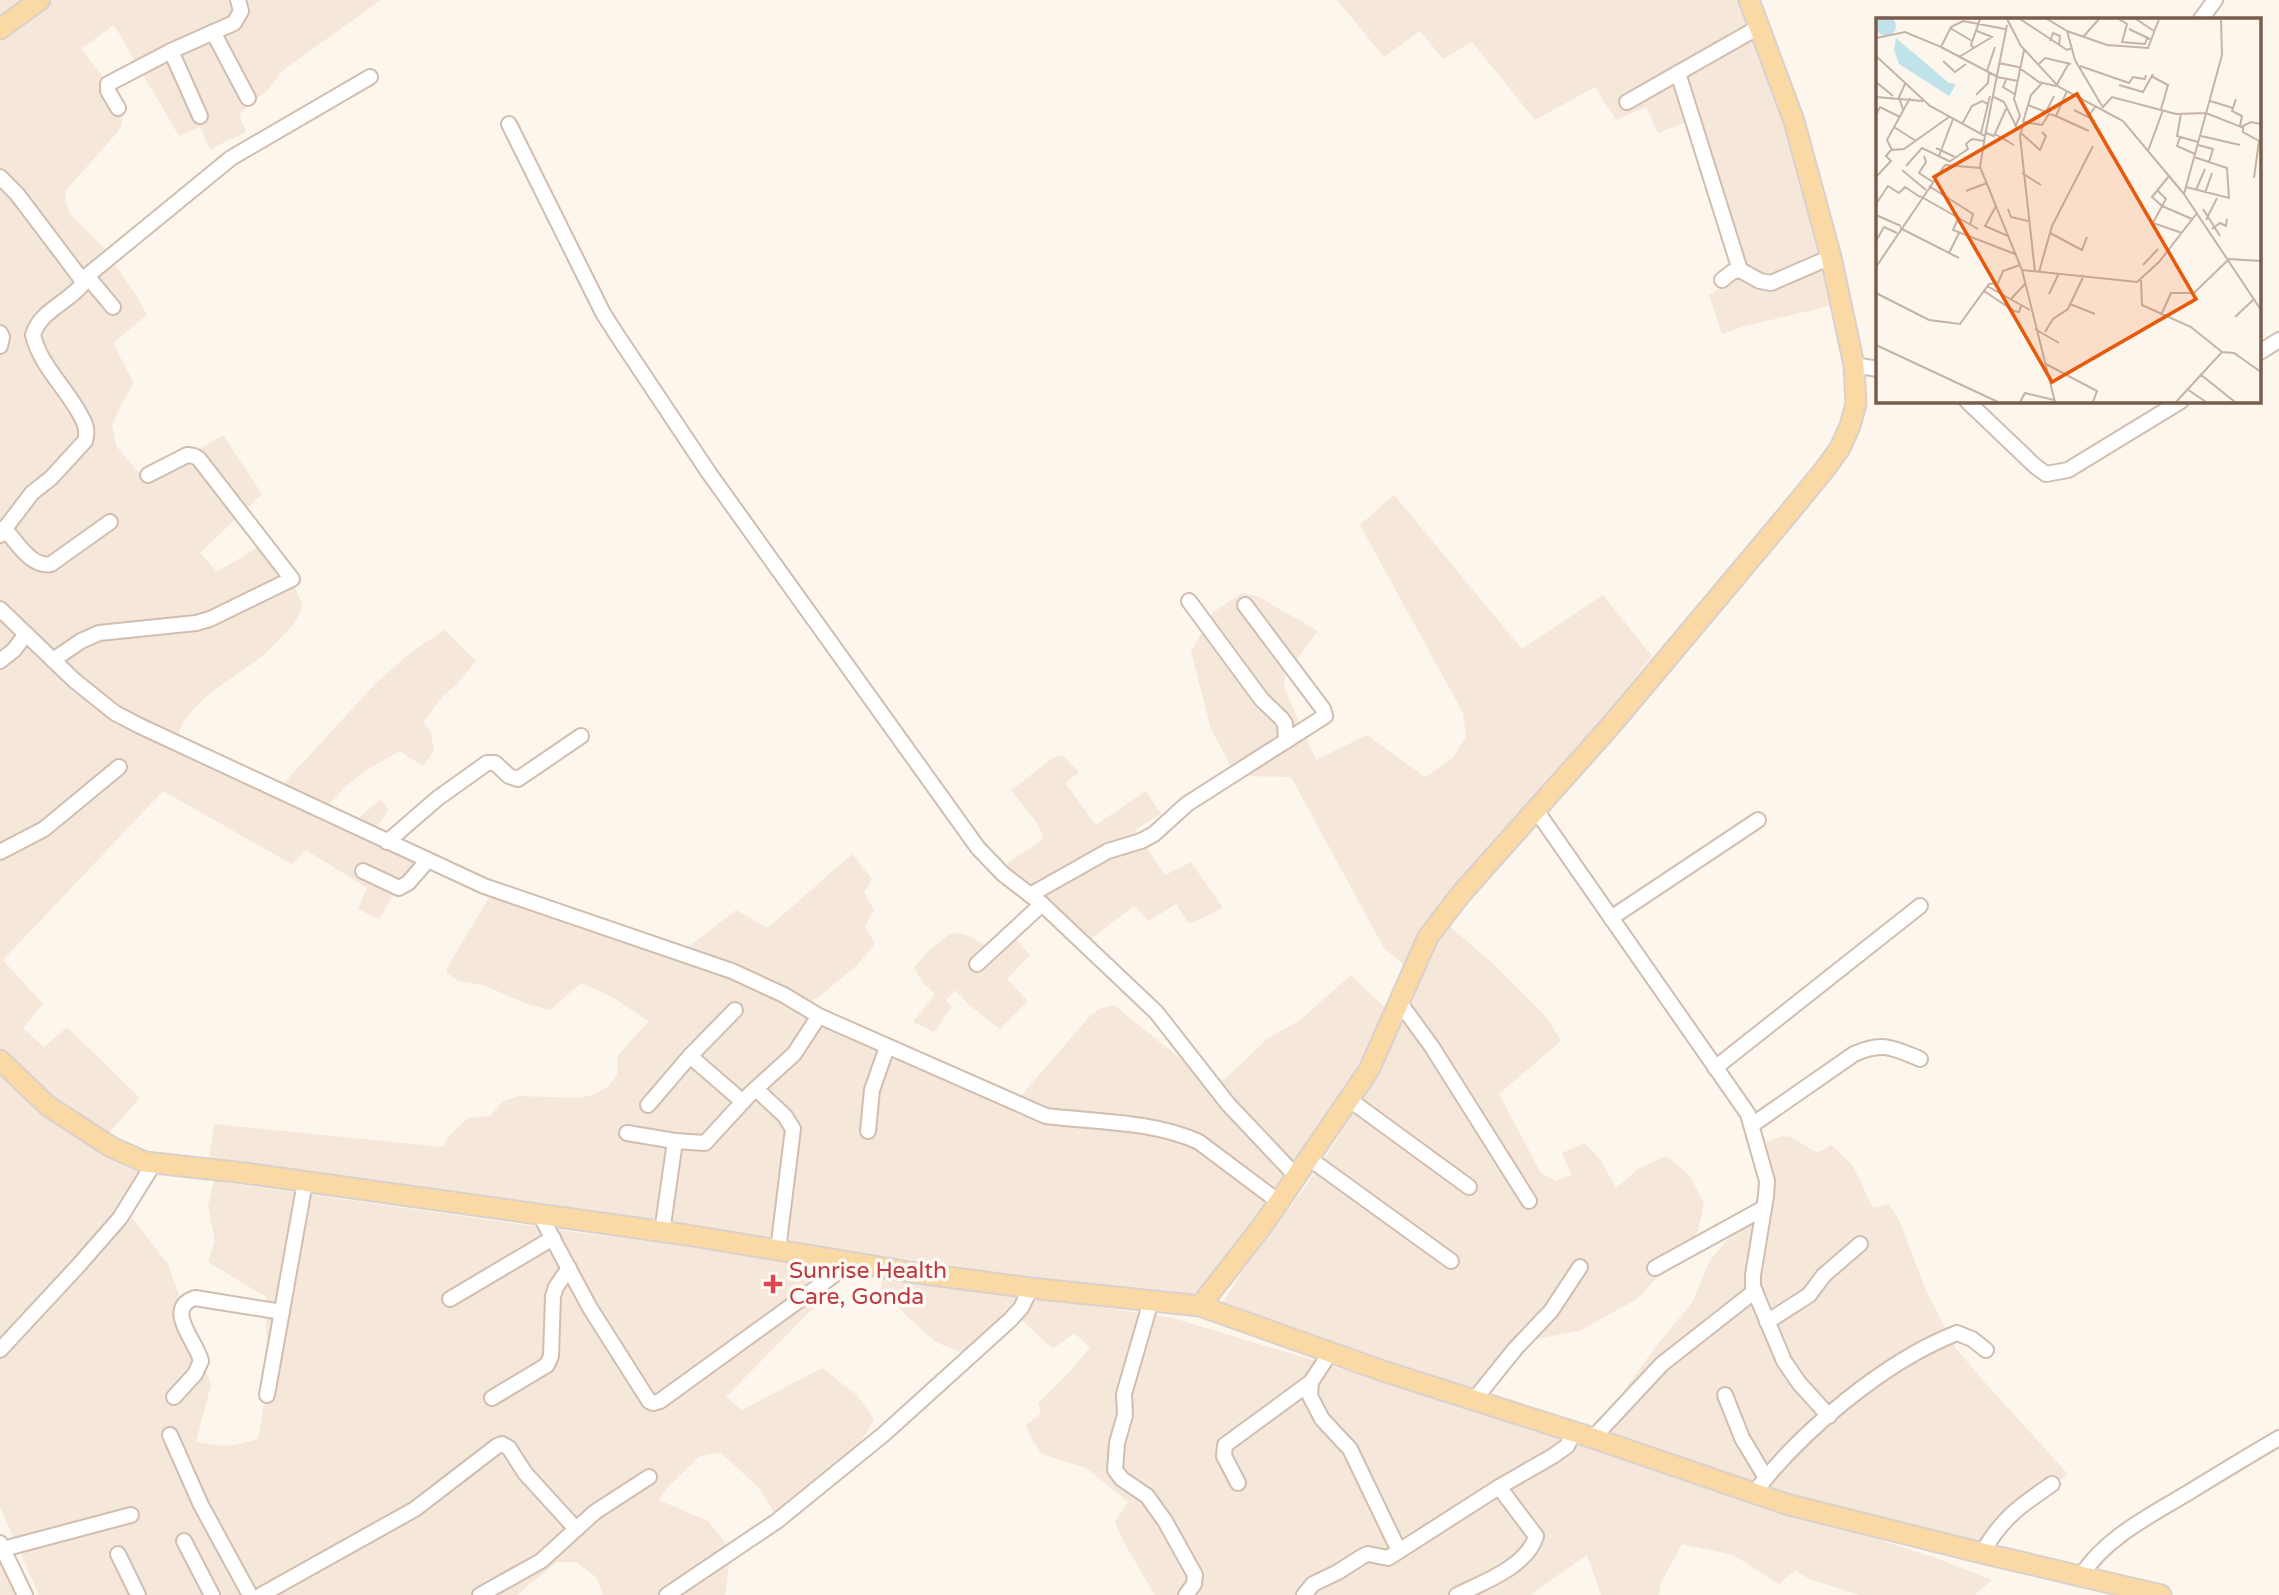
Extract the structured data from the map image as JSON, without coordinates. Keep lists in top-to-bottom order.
{
  "places": {
    "health": ["Sunrise Health Care, Gonda"]
  }
}
